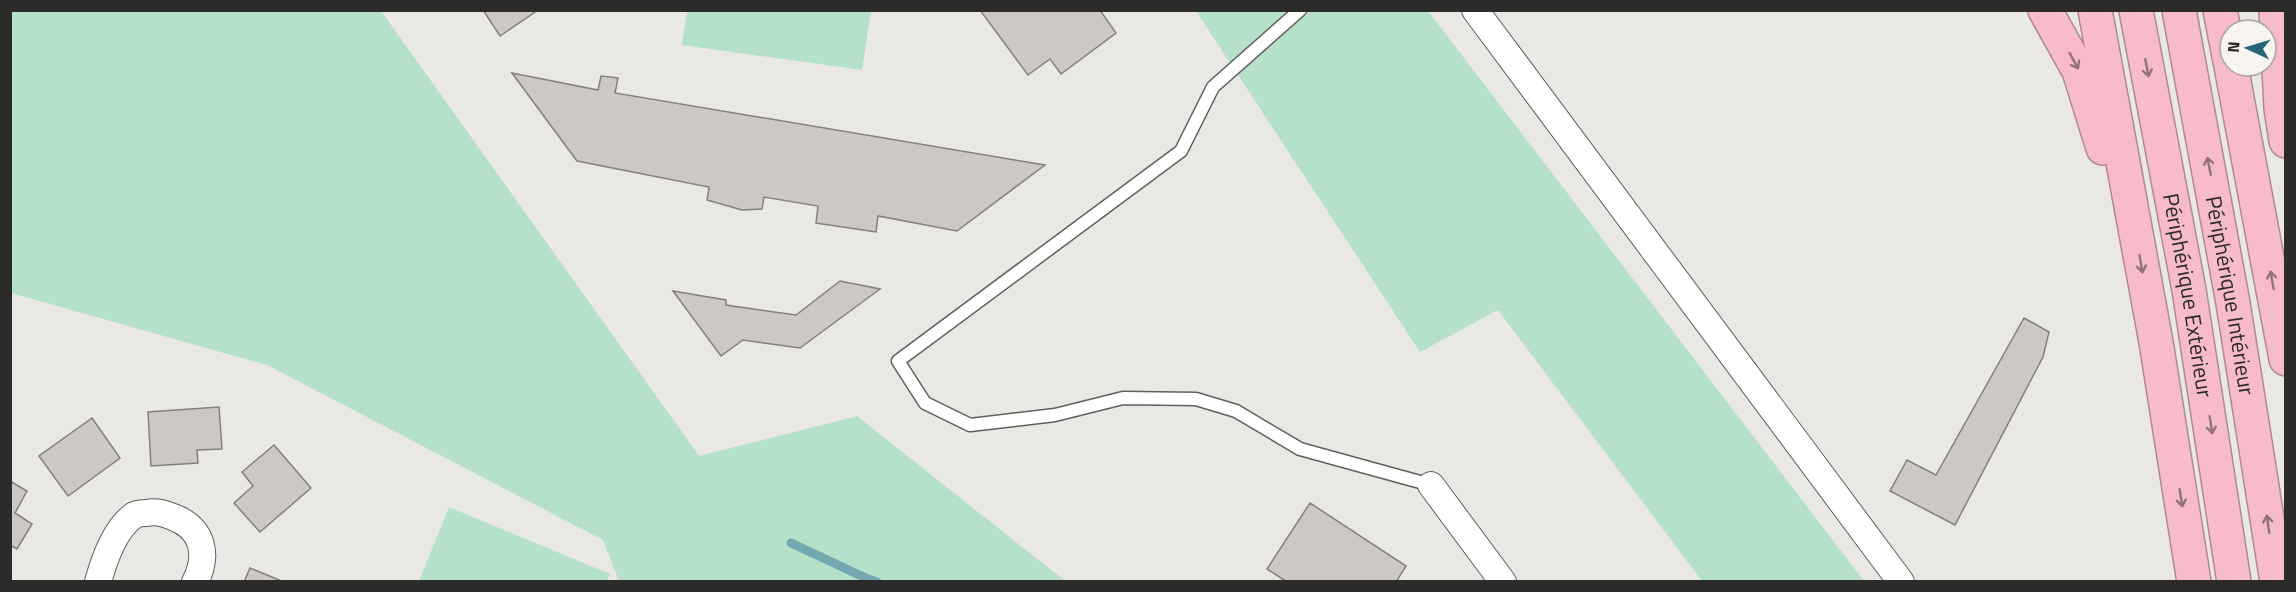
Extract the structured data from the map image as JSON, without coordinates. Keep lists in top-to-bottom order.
{
  "streets": {
    "highway": ["Périphérique Extérieur", "Périphérique Intérieur"]
  },
  "north": "left"
}
